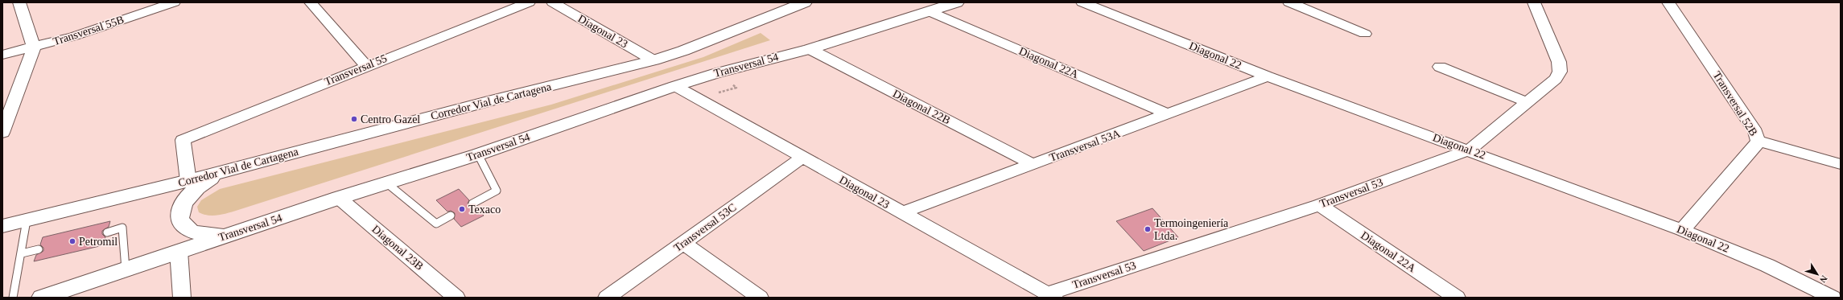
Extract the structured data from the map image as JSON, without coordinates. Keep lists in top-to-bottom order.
{
  "streets": {
    "main road": ["Transversal 54", "Corredor Vial de Cartagena"],
    "street": [
      "Transversal 55B",
      "Diagonal 23",
      "Diagonal 22",
      "Diagonal 22A",
      "Transversal 55",
      "Transversal 52B",
      "Diagonal 22B",
      "Transversal 53A",
      "Transversal 53",
      "Transversal 53C",
      "Diagonal 23B"
    ]
  },
  "crossings": [
    ["Diagonal 23", "Transversal 54"],
    ["Diagonal 23", "Corredor Vial de Cartagena"],
    ["Diagonal 23", "Transversal 53A"],
    ["Diagonal 23", "Transversal 53"],
    ["Diagonal 23", "Transversal 53C"],
    ["Diagonal 22", "Transversal 52B"],
    ["Diagonal 22", "Transversal 53A"],
    ["Diagonal 22", "Transversal 53"],
    ["Diagonal 22A", "Transversal 54"],
    ["Diagonal 22A", "Transversal 53A"],
    ["Diagonal 22A", "Transversal 53"],
    ["Transversal 54", "Diagonal 22B"],
    ["Transversal 54", "Diagonal 23B"],
    ["Transversal 55", "Corredor Vial de Cartagena"],
    ["Diagonal 22B", "Transversal 53A"]
  ],
  "places": [
    "Centro Gazel",
    "Texaco",
    "Termoingeniería Ltda.",
    "Petromil"
  ],
  "north": "bottom right"
}
